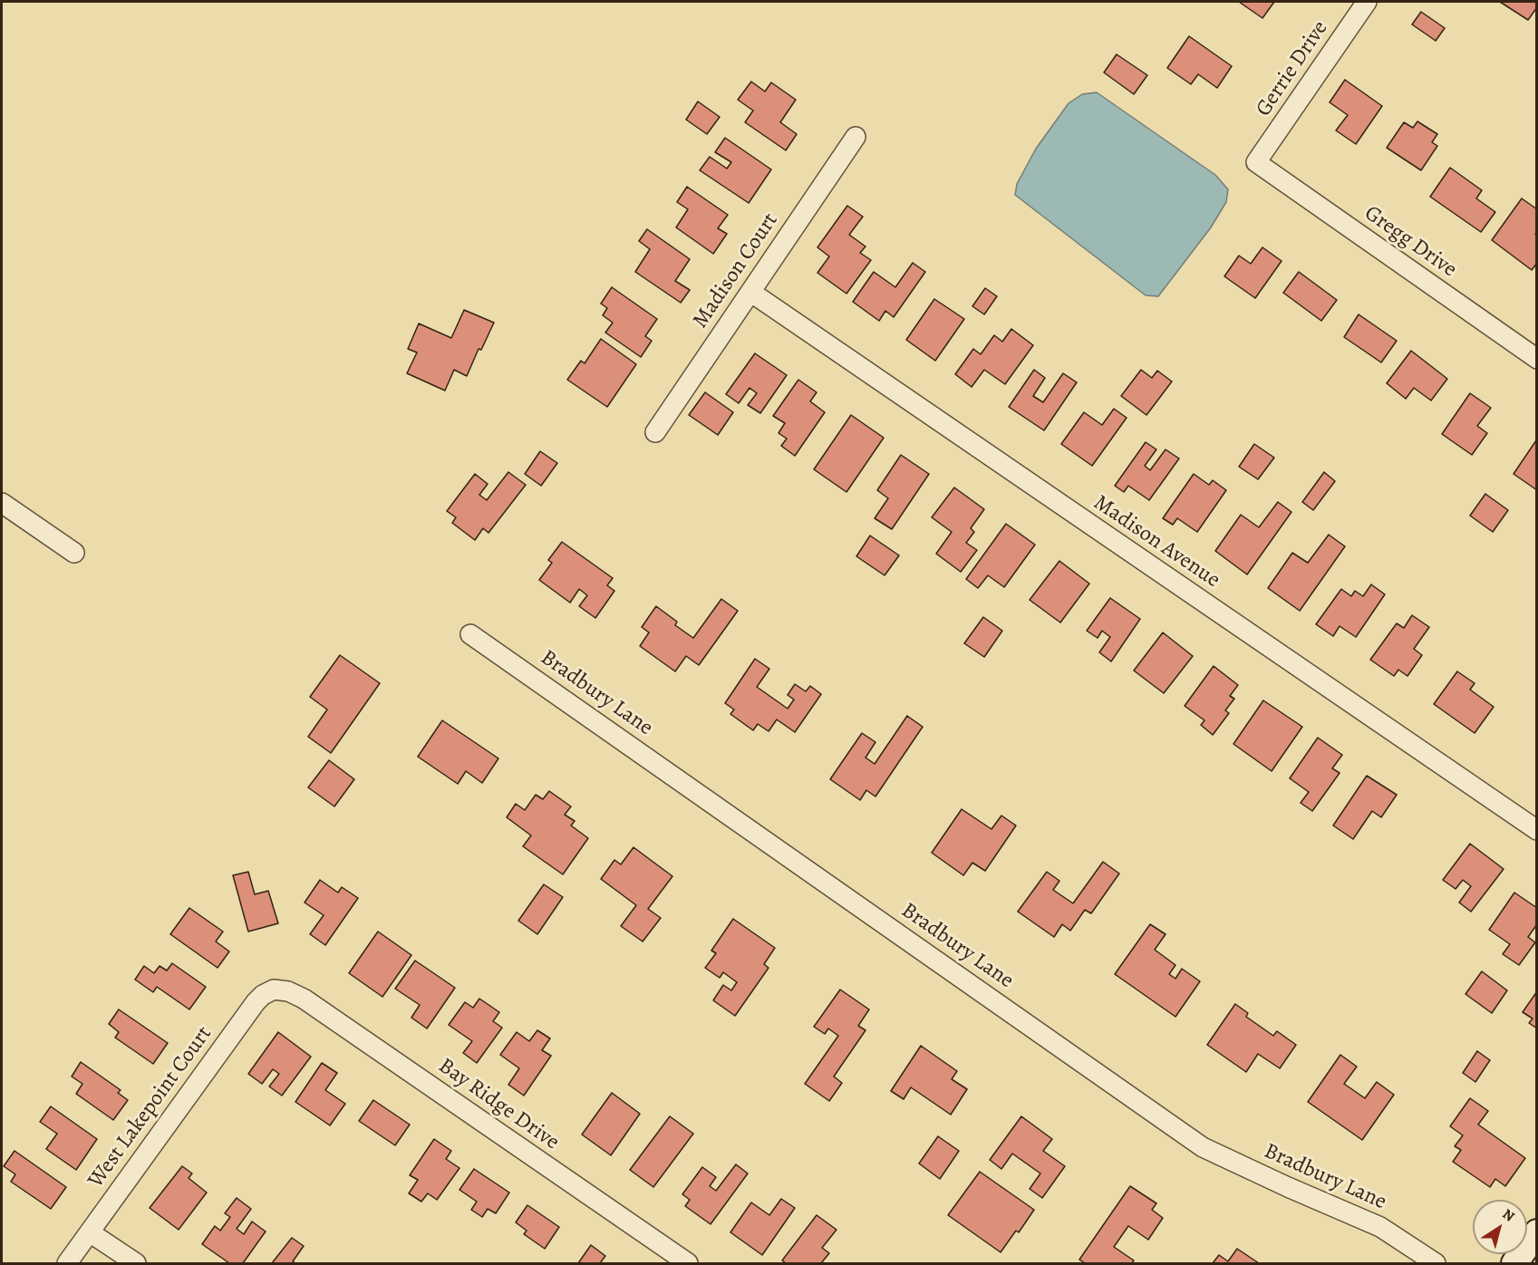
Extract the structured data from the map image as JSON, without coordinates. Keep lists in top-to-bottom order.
{
  "streets": {
    "street": [
      "Gerrie Drive",
      "Gregg Drive",
      "Madison Court",
      "Madison Avenue",
      "Bradbury Lane",
      "Bay Ridge Drive",
      "West Lakepoint Court"
    ]
  },
  "crossings": [
    ["Gerrie Drive", "Gregg Drive"],
    ["Madison Court", "Madison Avenue"],
    ["Bay Ridge Drive", "West Lakepoint Court"]
  ],
  "north": "top right"
}
